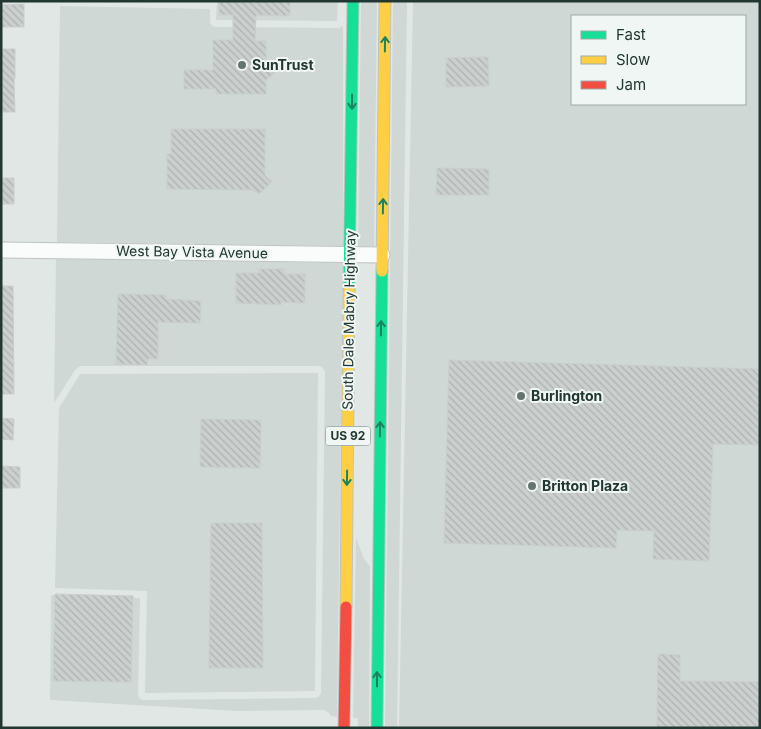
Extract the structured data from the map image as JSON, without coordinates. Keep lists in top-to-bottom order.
{
  "streets": {
    "main road": ["South Dale Mabry Highway", "US 92"],
    "street": ["West Bay Vista Avenue"]
  },
  "crossings": [
    ["West Bay Vista Avenue", "South Dale Mabry Highway"],
    ["West Bay Vista Avenue", "US 92"]
  ],
  "places": ["SunTrust", "Burlington", "Britton Plaza"],
  "legend": ["Fast", "Slow", "Jam"]
}
